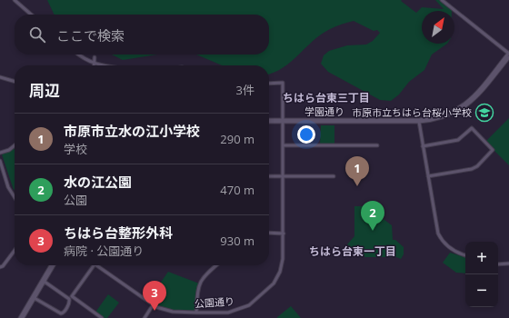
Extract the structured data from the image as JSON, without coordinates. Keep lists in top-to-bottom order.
{
  "streets": {
    "street": ["学園通り", "公園通り"]
  },
  "crossings": [
    ["学園通り", "公園通り"]
  ],
  "districts": ["ちはら台東三丁目", "ちはら台東一丁目"],
  "places": {
    "school or university": ["市原市立ちはら台桜小学校"]
  },
  "north": "top right",
  "page": {
    "search": "ここで検索",
    "heading": ["周辺", "3件"],
    "list": [
      {
        "mark": "1",
        "name": "市原市立水の江小学校",
        "note": "学校",
        "value": "290 m"
      },
      {
        "mark": "2",
        "name": "水の江公園",
        "note": "公園",
        "value": "470 m"
      },
      {
        "mark": "3",
        "name": "ちはら台整形外科",
        "note": "病院 · 公園通り",
        "value": "930 m"
      }
    ],
    "pins": ["1", "2", "3"],
    "map_buttons": ["+", "−"]
  }
}
